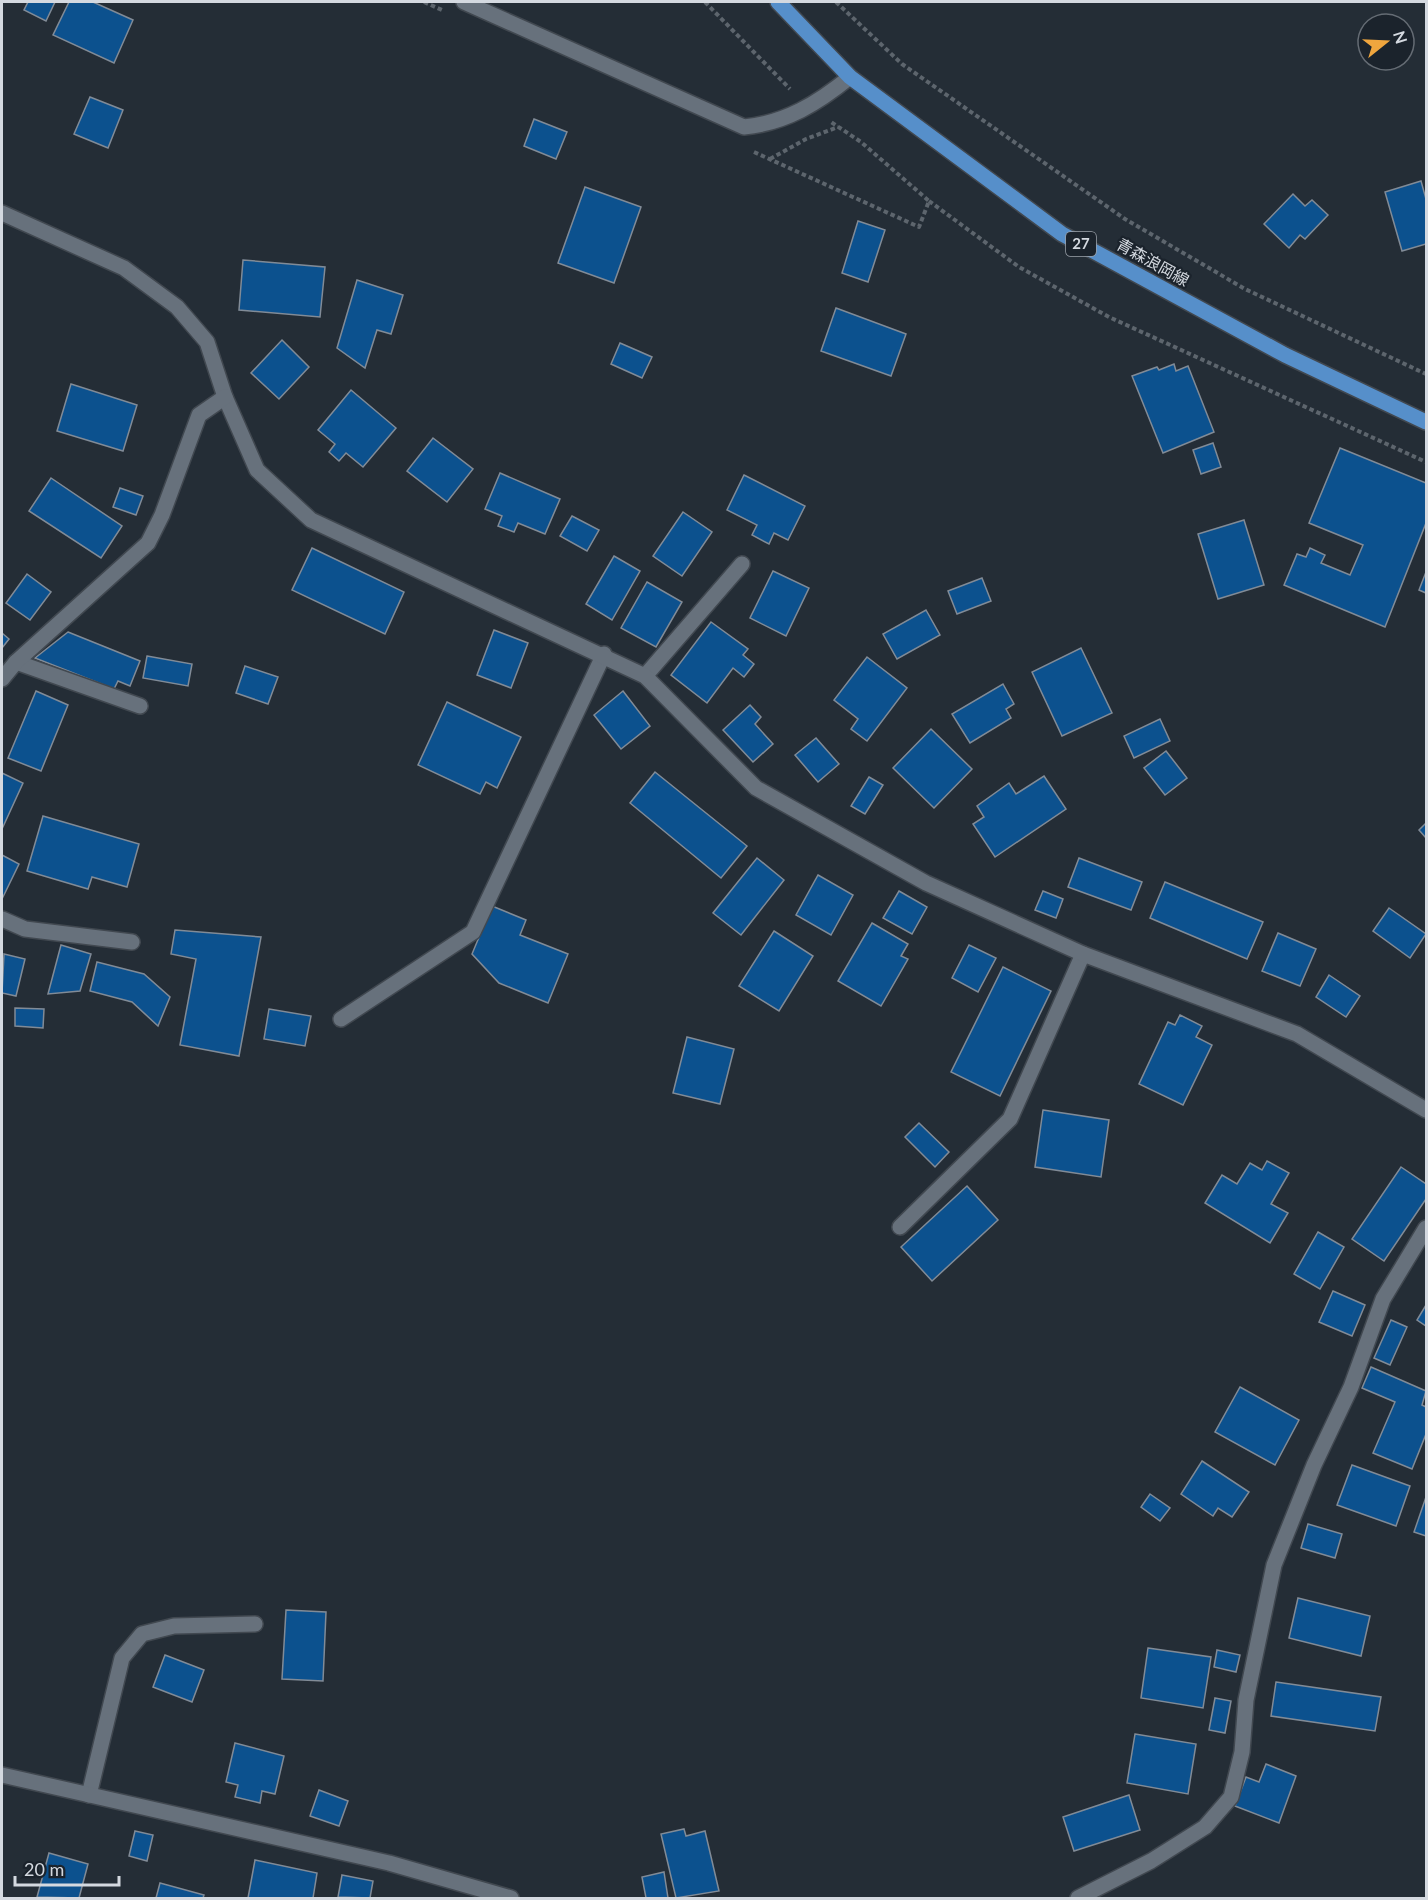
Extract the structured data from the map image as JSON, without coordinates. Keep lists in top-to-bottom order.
{
  "streets": {
    "main road": ["27", "青森浪岡線"]
  },
  "scale_bar": "20 m",
  "north": "right"
}
